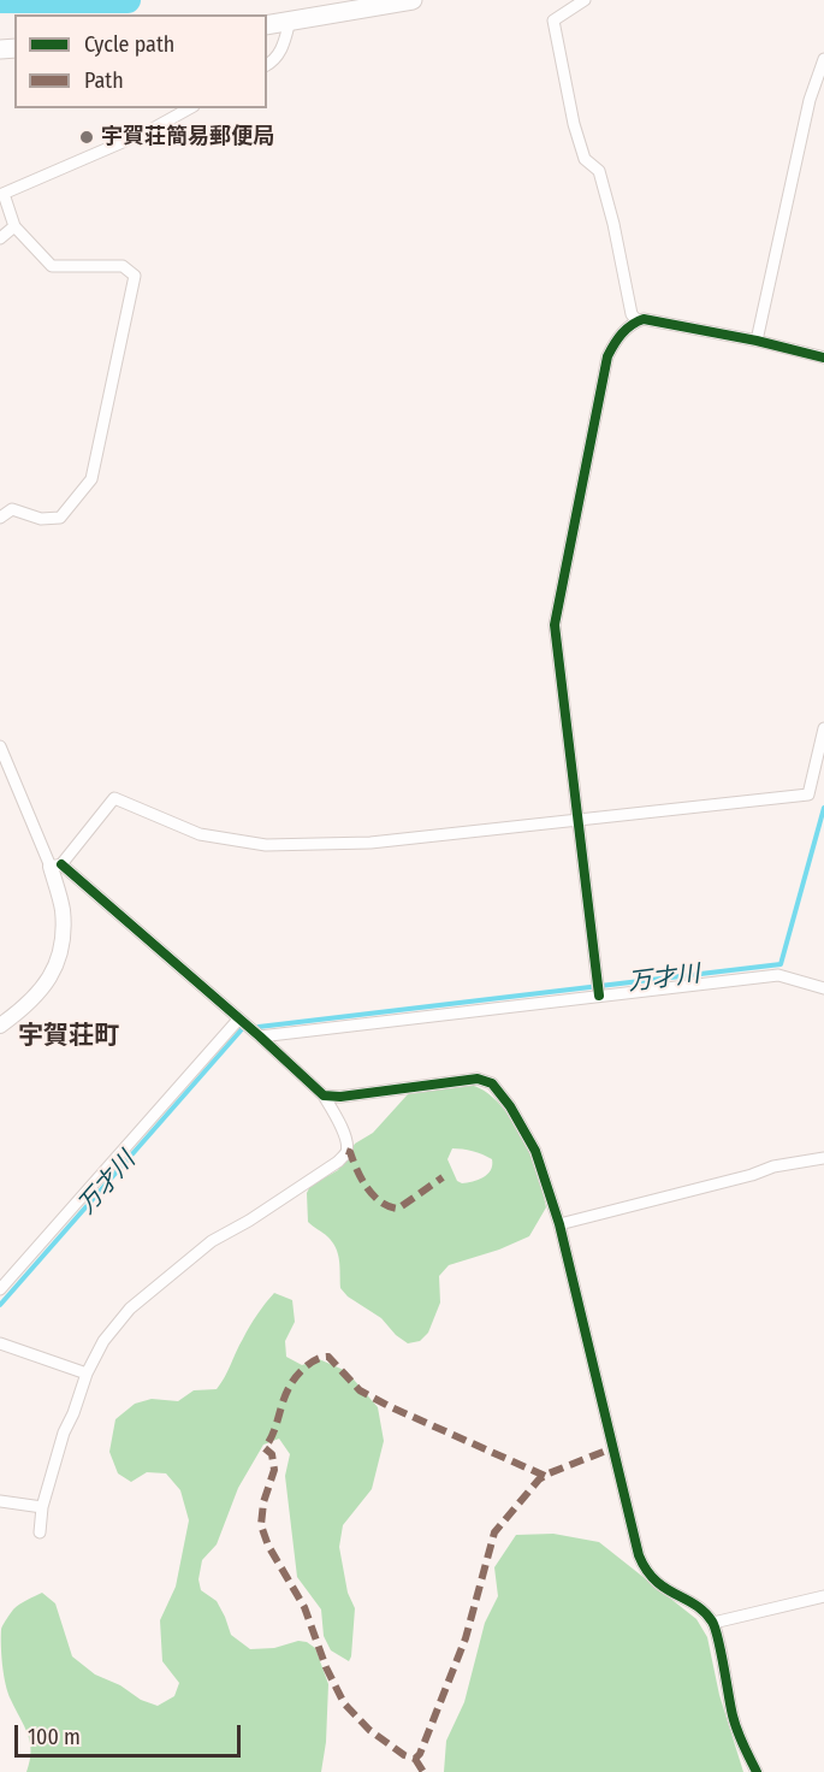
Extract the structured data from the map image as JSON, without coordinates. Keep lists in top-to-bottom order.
{
  "districts": ["宇賀荘町"],
  "water": ["万才川"],
  "places": ["宇賀荘簡易郵便局"],
  "legend": ["Cycle path", "Path"],
  "scale_bar": "100 m"
}
